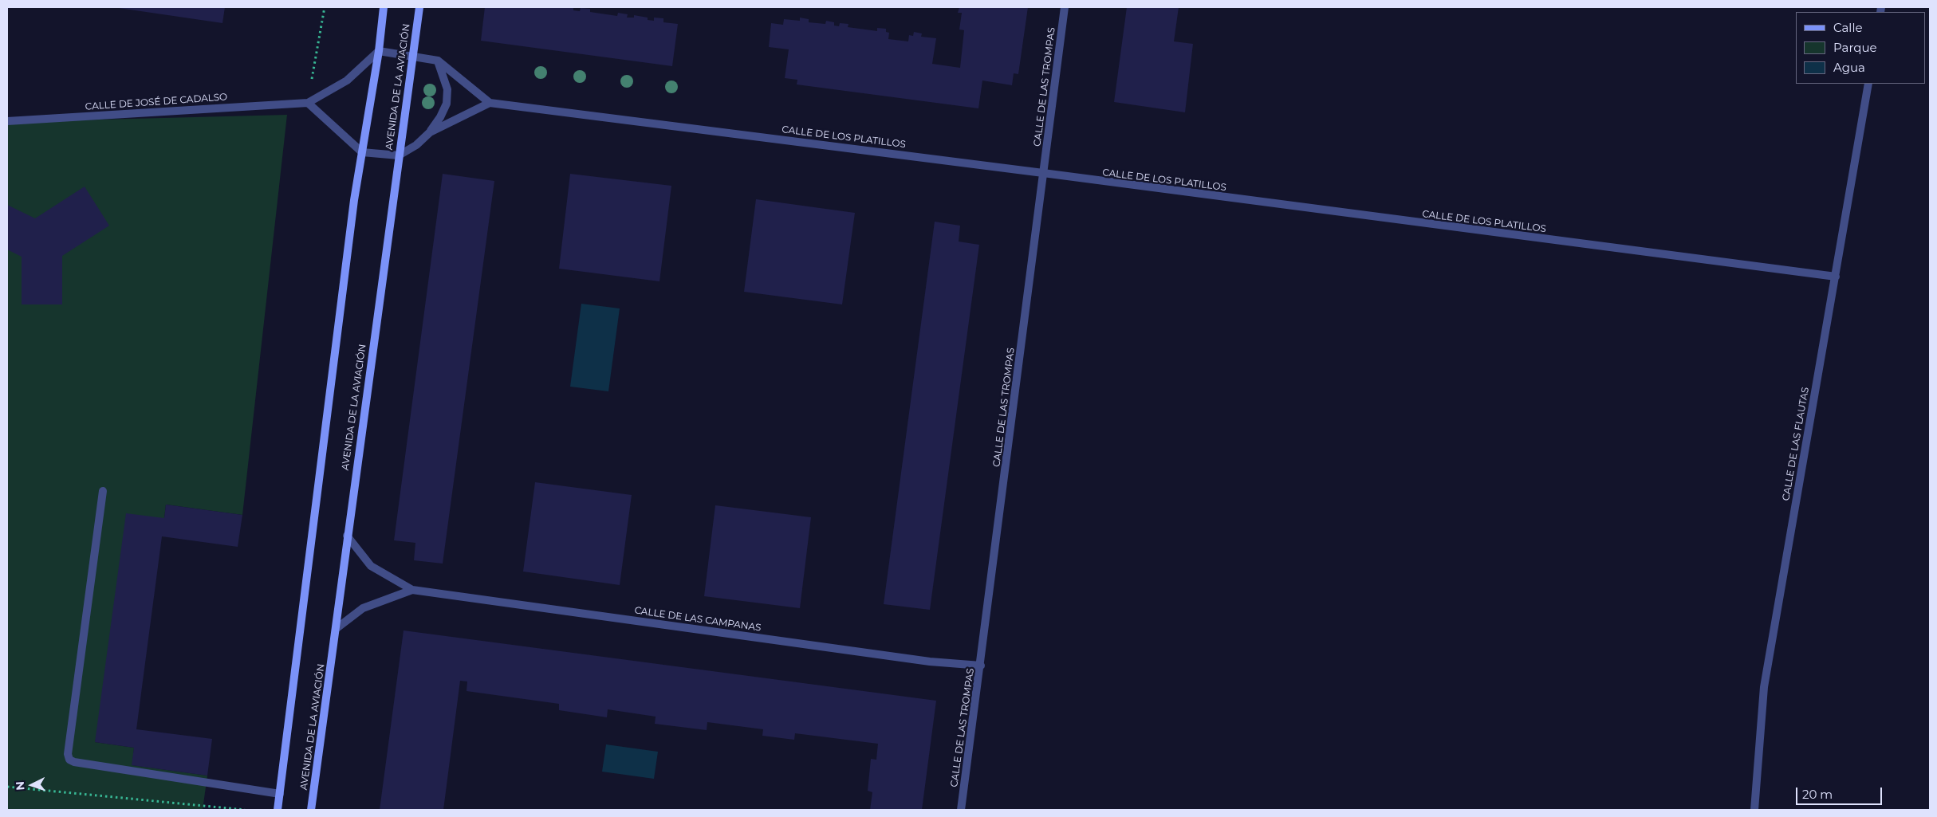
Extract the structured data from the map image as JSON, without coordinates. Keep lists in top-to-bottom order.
{
  "streets": {
    "main road": ["AVENIDA DE LA AVIACIÓN"],
    "street": [
      "CALLE DE LAS TROMPAS",
      "CALLE DE JOSÉ DE CADALSO",
      "CALLE DE LOS PLATILLOS",
      "CALLE DE LAS FLAUTAS",
      "CALLE DE LAS CAMPANAS"
    ]
  },
  "crossings": [
    ["AVENIDA DE LA AVIACIÓN", "CALLE DE LAS CAMPANAS"],
    ["CALLE DE LAS TROMPAS", "CALLE DE LOS PLATILLOS"],
    ["CALLE DE LAS TROMPAS", "CALLE DE LAS CAMPANAS"],
    ["CALLE DE LOS PLATILLOS", "CALLE DE LAS FLAUTAS"]
  ],
  "legend": ["Calle", "Parque", "Agua"],
  "scale_bar": "20 m",
  "north": "left"
}
